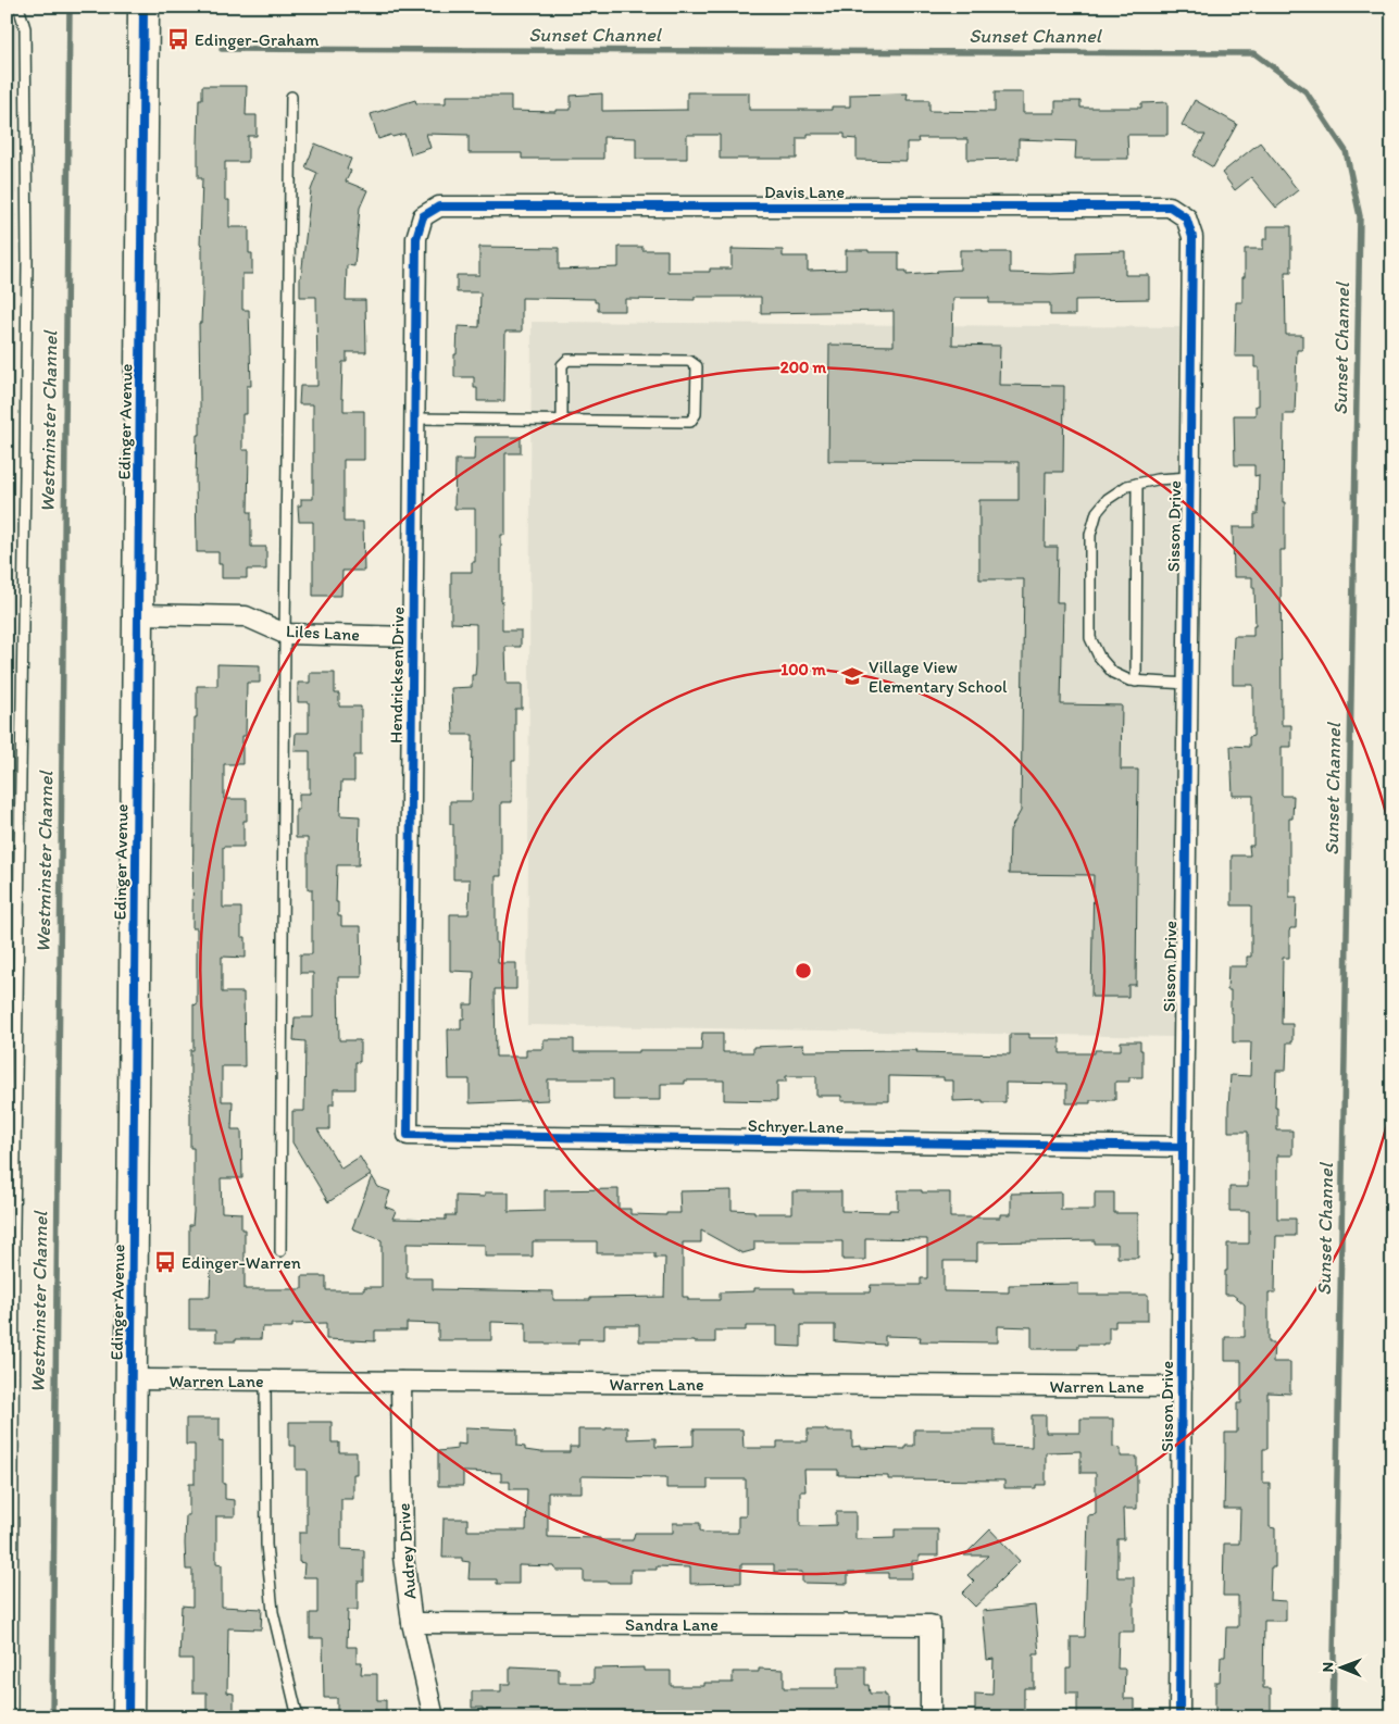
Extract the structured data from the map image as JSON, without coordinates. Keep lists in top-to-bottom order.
{
  "streets": {
    "main road": ["Edinger Avenue"],
    "street": [
      "Davis Lane",
      "Sisson Drive",
      "Liles Lane",
      "Hendricksen Drive",
      "Schryer Lane",
      "Warren Lane",
      "Audrey Drive",
      "Sandra Lane"
    ]
  },
  "crossings": [
    ["Davis Lane", "Sisson Drive"],
    ["Davis Lane", "Hendricksen Drive"],
    ["Edinger Avenue", "Liles Lane"],
    ["Edinger Avenue", "Warren Lane"],
    ["Sisson Drive", "Schryer Lane"],
    ["Sisson Drive", "Warren Lane"],
    ["Liles Lane", "Hendricksen Drive"],
    ["Hendricksen Drive", "Schryer Lane"],
    ["Warren Lane", "Audrey Drive"],
    ["Audrey Drive", "Sandra Lane"]
  ],
  "water": ["Sunset Channel", "Westminster Channel"],
  "places": {
    "bus stop": ["Edinger-Graham", "Edinger-Warren"],
    "school or university": ["Village View Elementary School"]
  },
  "north": "left",
  "rings": ["200 m", "100 m"]
}
